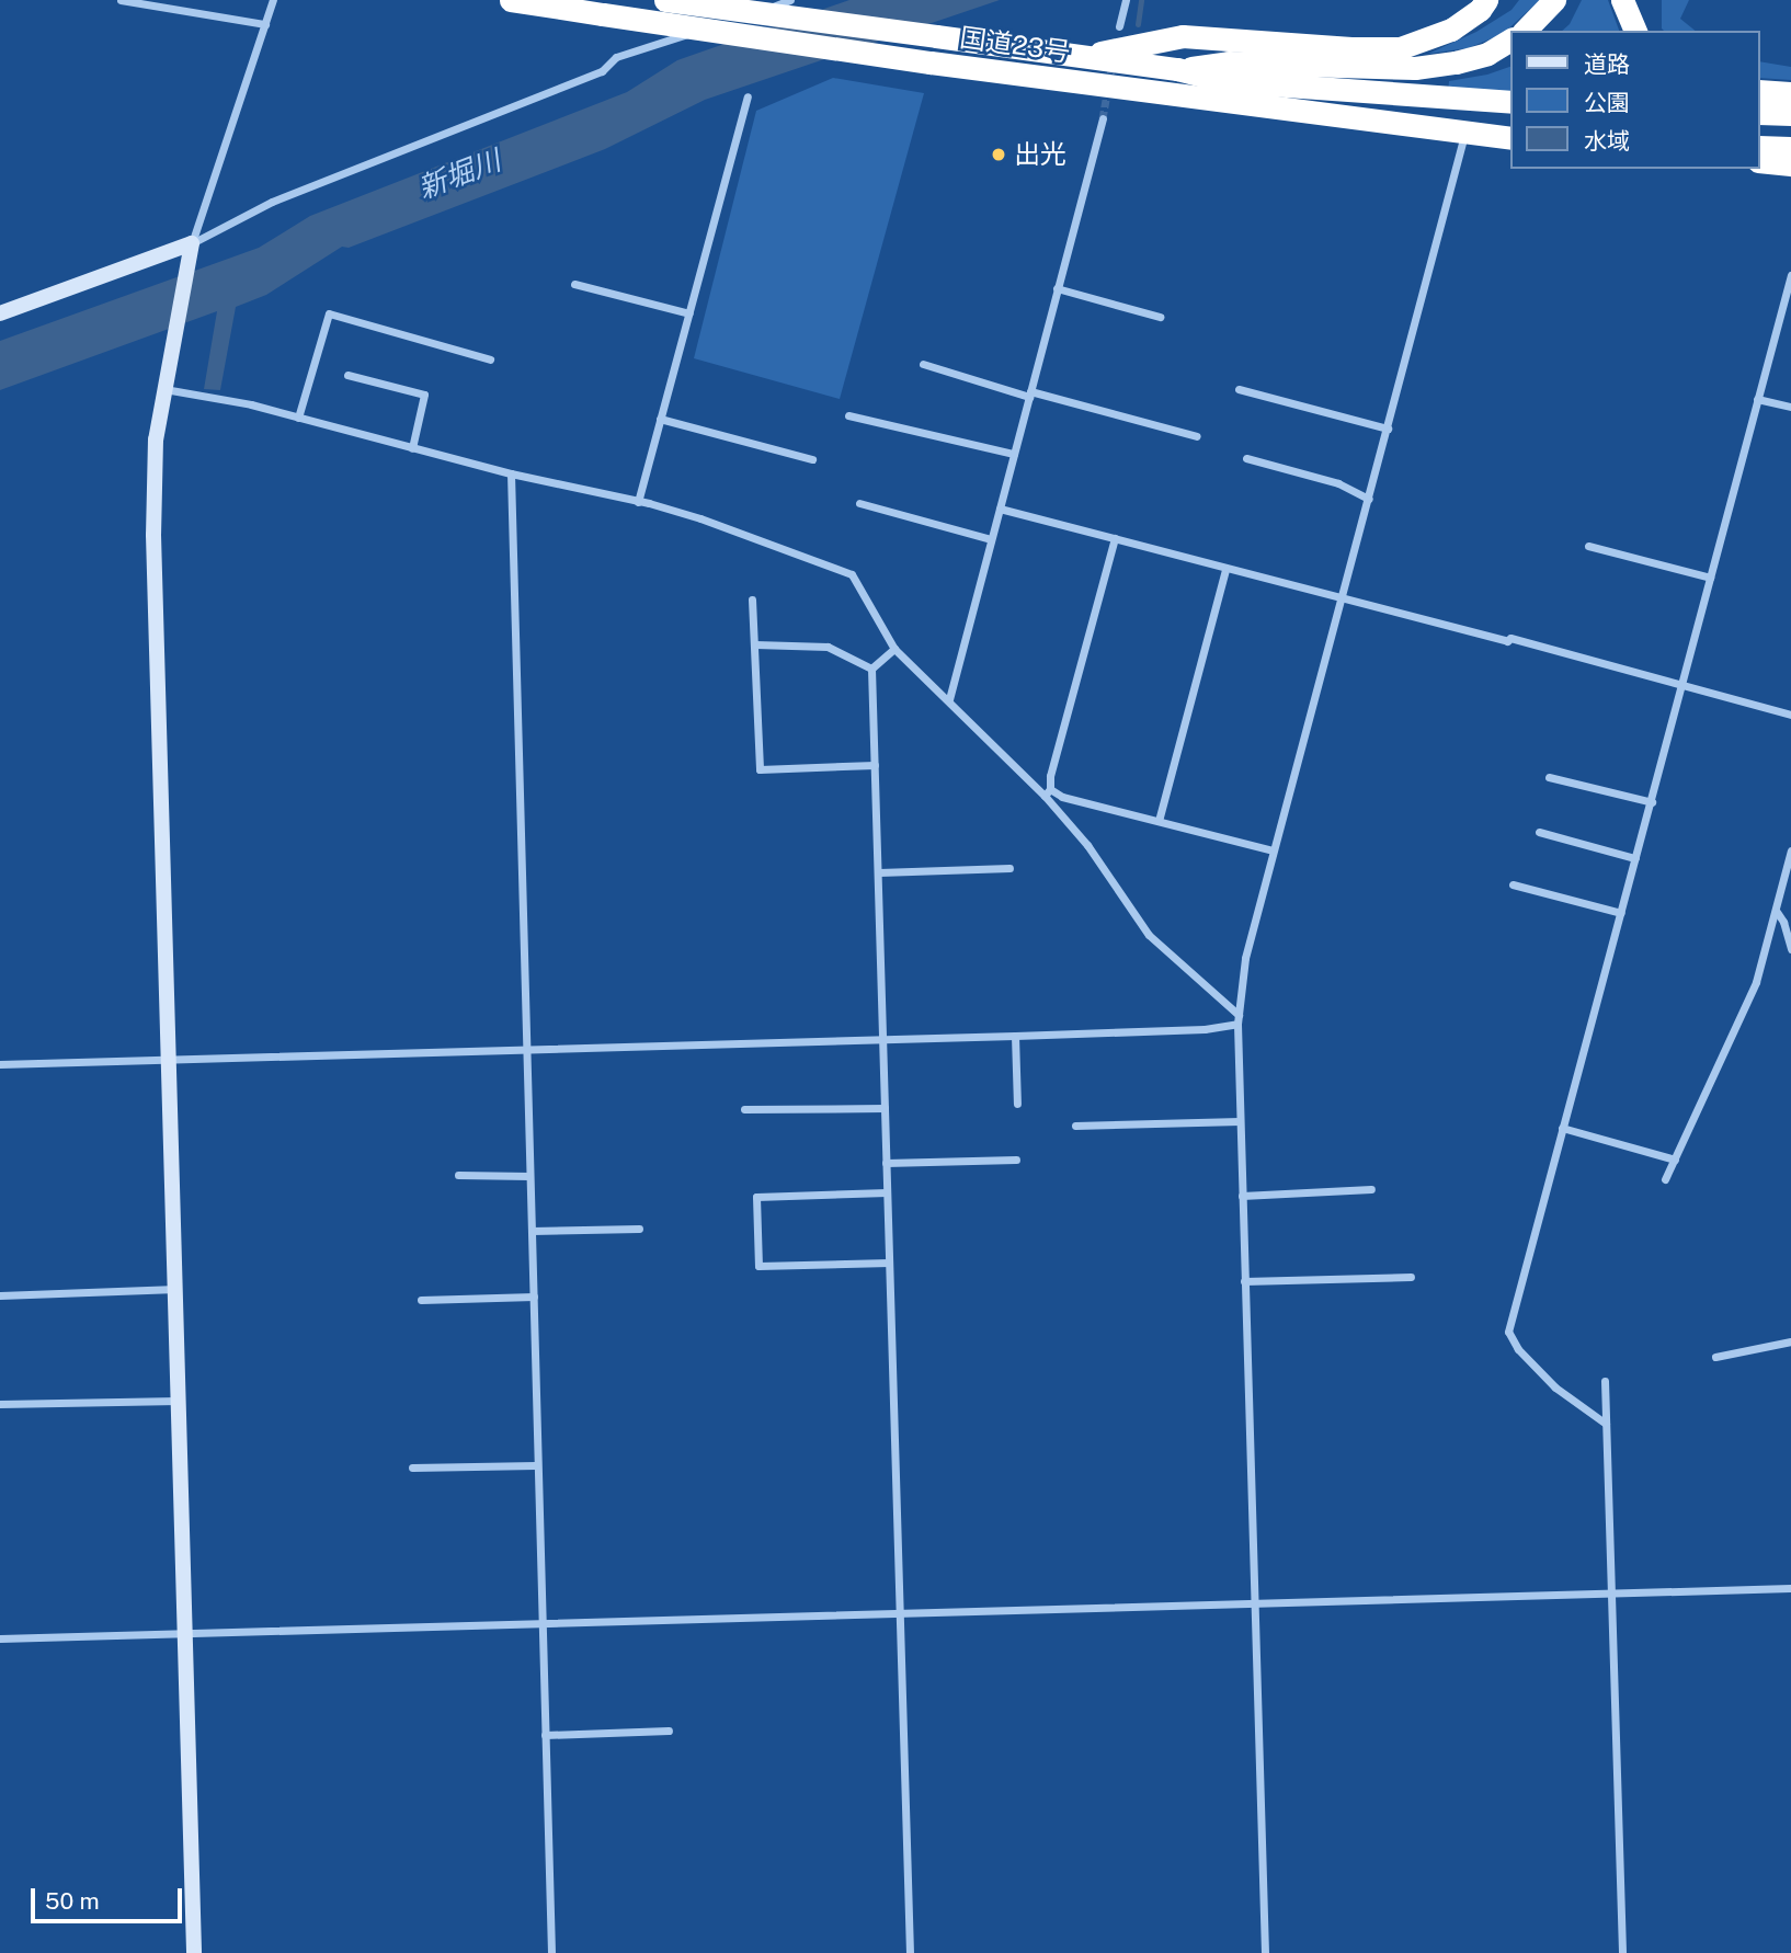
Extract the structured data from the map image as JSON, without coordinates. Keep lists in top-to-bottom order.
{
  "streets": {
    "highway": ["国道23号"]
  },
  "water": ["新堀川"],
  "places": ["出光"],
  "legend": ["道路", "公園", "水域"],
  "scale_bar": "50 m"
}
